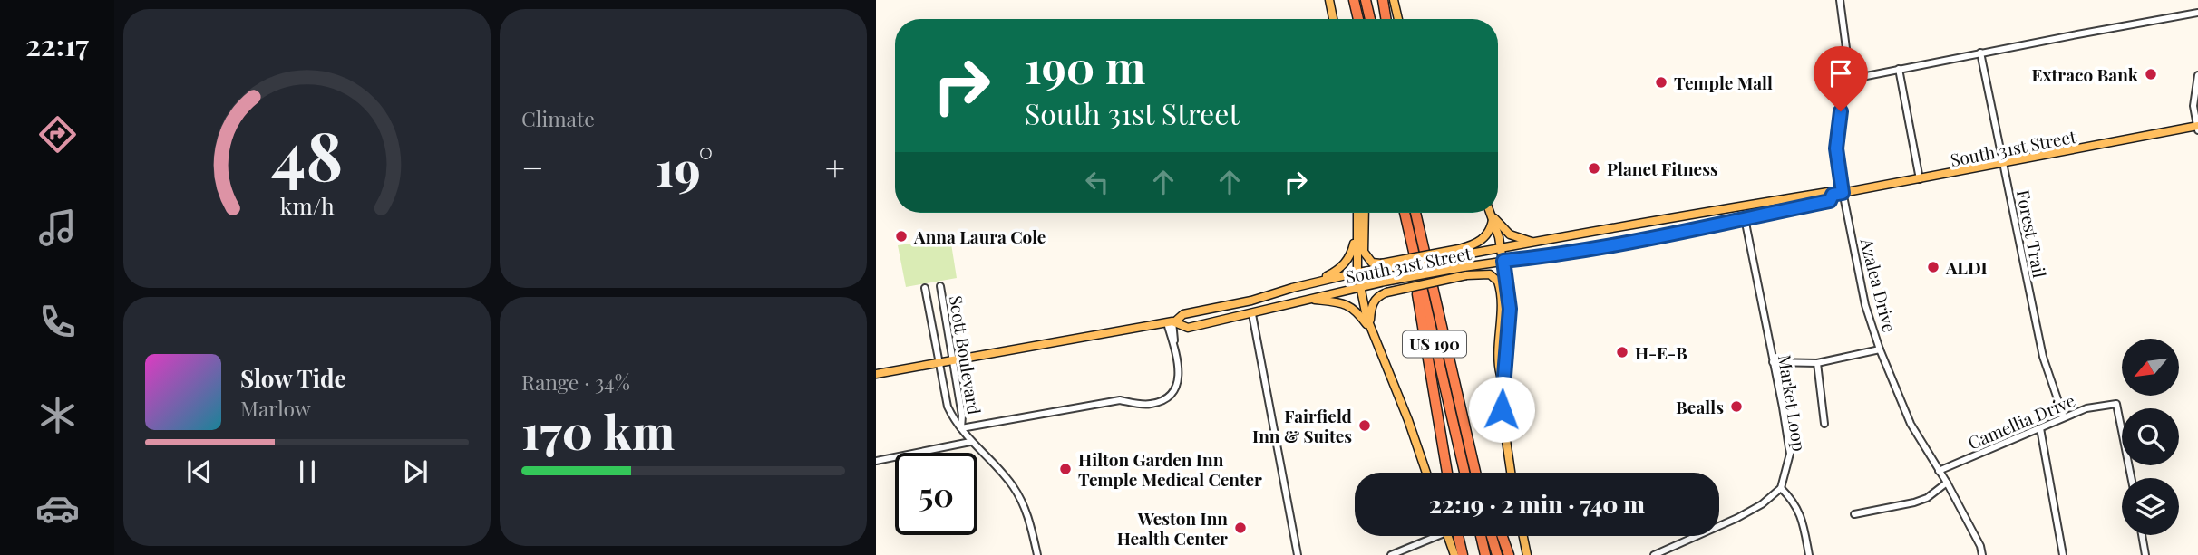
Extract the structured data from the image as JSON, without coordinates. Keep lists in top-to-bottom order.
{
  "streets": {
    "highway": ["US 190"],
    "main road": ["South 31st Street"],
    "street": [
      "Forest Trail",
      "Azalea Drive",
      "Scott Boulevard",
      "Market Loop",
      "Camellia Drive"
    ]
  },
  "crossings": [
    ["South 31st Street", "Forest Trail"],
    ["South 31st Street", "Azalea Drive"],
    ["South 31st Street", "US 190"],
    ["South 31st Street", "Scott Boulevard"],
    ["South 31st Street", "Market Loop"],
    ["Forest Trail", "Camellia Drive"],
    ["Azalea Drive", "Camellia Drive"]
  ],
  "places": [
    "Extraco Bank",
    "Temple Mall",
    "Planet Fitness",
    "Anna Laura Cole",
    "ALDI",
    "H-E-B",
    "Bealls",
    "Fairfield Inn & Suites",
    "Hilton Garden Inn Temple Medical Center",
    "Weston Inn Health Center"
  ],
  "north": "bottom left",
  "page": {
    "tabs": "22:17",
    "tile": [
      "Climate",
      ["Range · 34%", "170 km"]
    ],
    "turn": ["190 m", "South 31st Street"],
    "heat": ["−", "19°", "+"],
    "song": ["Slow Tide", "Marlow"],
    "limit": "50",
    "trip": "22:19 · 2 min · 740 m",
    "gauge": ["48", "km/h"]
  }
}
